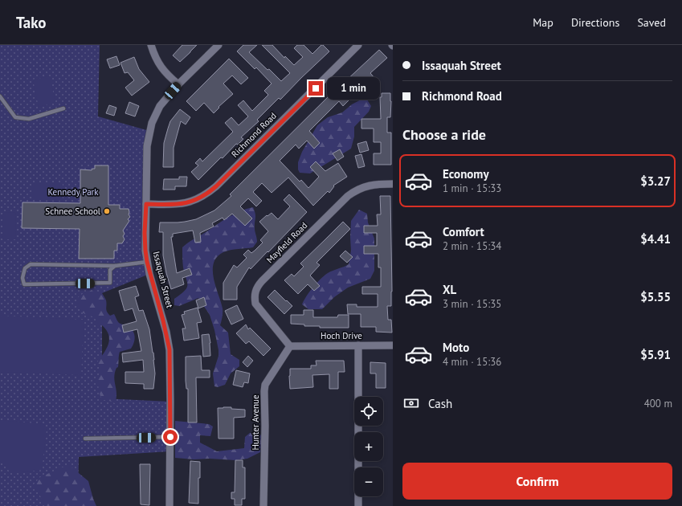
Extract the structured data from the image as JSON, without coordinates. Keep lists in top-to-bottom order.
{
  "streets": {
    "street": [
      "Richmond Road",
      "Mayfield Road",
      "Issaquah Street",
      "Hoch Drive",
      "Hunter Avenue"
    ]
  },
  "crossings": [
    ["Richmond Road", "Issaquah Street"],
    ["Mayfield Road", "Hoch Drive"],
    ["Mayfield Road", "Hunter Avenue"],
    ["Hoch Drive", "Hunter Avenue"]
  ],
  "parks": ["Kennedy Park"],
  "places": ["Schnee School"],
  "page": {
    "header": "Tako",
    "nav": ["Map", "Directions", "Saved"],
    "banner": ["Issaquah Street", "Richmond Road"],
    "bubble": "1 min",
    "heading": "Choose a ride",
    "list": [
      {
        "name": "Economy",
        "note": "1 min · 15:33",
        "value": "$3.27"
      },
      {
        "name": "Comfort",
        "note": "2 min · 15:34",
        "value": "$4.41"
      },
      {
        "name": "XL",
        "note": "3 min · 15:35",
        "value": "$5.55"
      },
      {
        "name": "Moto",
        "note": "4 min · 15:36",
        "value": "$5.91"
      }
    ],
    "pay": ["Cash", "400 m"],
    "map_buttons": ["+", "−"],
    "buttons": "Confirm"
  }
}
